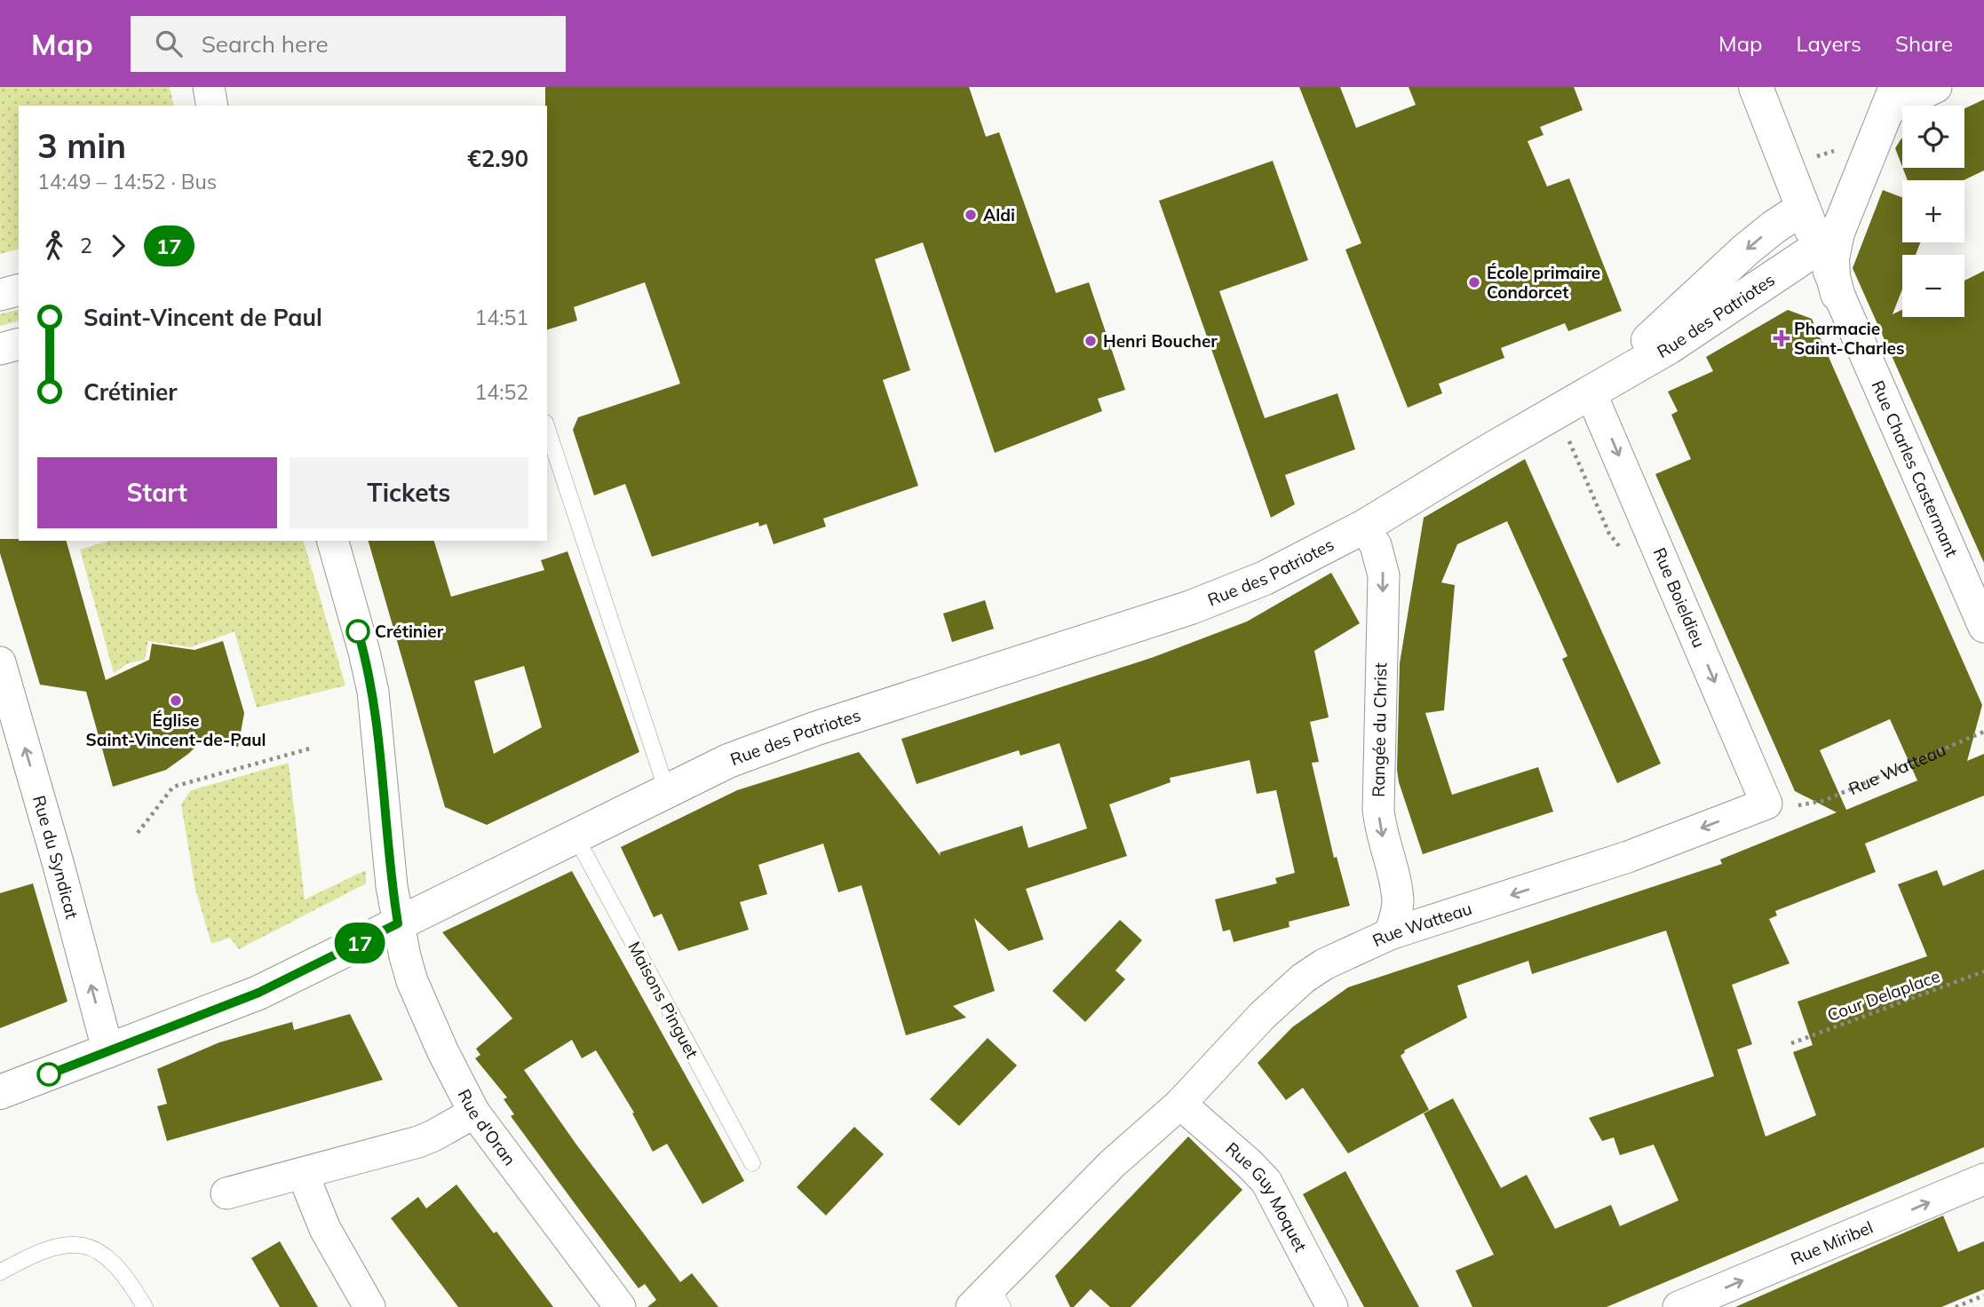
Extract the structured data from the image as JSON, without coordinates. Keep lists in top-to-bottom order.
{
  "streets": {
    "street": [
      "Rue des Patriotes",
      "Rue Charles Castermant",
      "Rue Boieldieu",
      "Rangée du Christ",
      "Rue Watteau",
      "Rue du Syndicat",
      "Rue d'Oran",
      "Rue Guy Moquet",
      "Rue Miribel"
    ],
    "lane": ["Maisons Pinguet"],
    "path": ["Cour Delaplace"]
  },
  "crossings": [
    ["Rue des Patriotes", "Rue Boieldieu"],
    ["Rue des Patriotes", "Rangée du Christ"],
    ["Rue des Patriotes", "Rue du Syndicat"],
    ["Rue des Patriotes", "Maisons Pinguet"],
    ["Rue des Patriotes", "Rue d'Oran"],
    ["Rue Boieldieu", "Rue Watteau"],
    ["Rangée du Christ", "Rue Watteau"],
    ["Rue Watteau", "Rue Guy Moquet"]
  ],
  "one_way": [
    "Rue Boieldieu",
    "Rangée du Christ",
    "Rue du Syndicat",
    "Rue Miribel"
  ],
  "places": {
    "other": [
      "Aldi",
      "École primaire Condorcet",
      "Henri Boucher",
      "Crétinier",
      "Église Saint-Vincent-de-Paul"
    ],
    "health": ["Pharmacie Saint-Charles"]
  },
  "lines": ["bus line 17"],
  "page": {
    "header": "Map",
    "search": "Search here",
    "nav": ["Map", "Layers", "Share"],
    "on_map": "17",
    "map_buttons": ["+", "−"],
    "heading": ["3 min", "14:49 – 14:52 · Bus", "€2.90"],
    "legs": ["2", "17"],
    "list": [
      {
        "name": "Saint-Vincent de Paul",
        "value": "14:51"
      },
      {
        "name": "Crétinier",
        "value": "14:52"
      }
    ],
    "buttons": ["Start", "Tickets"]
  }
}
